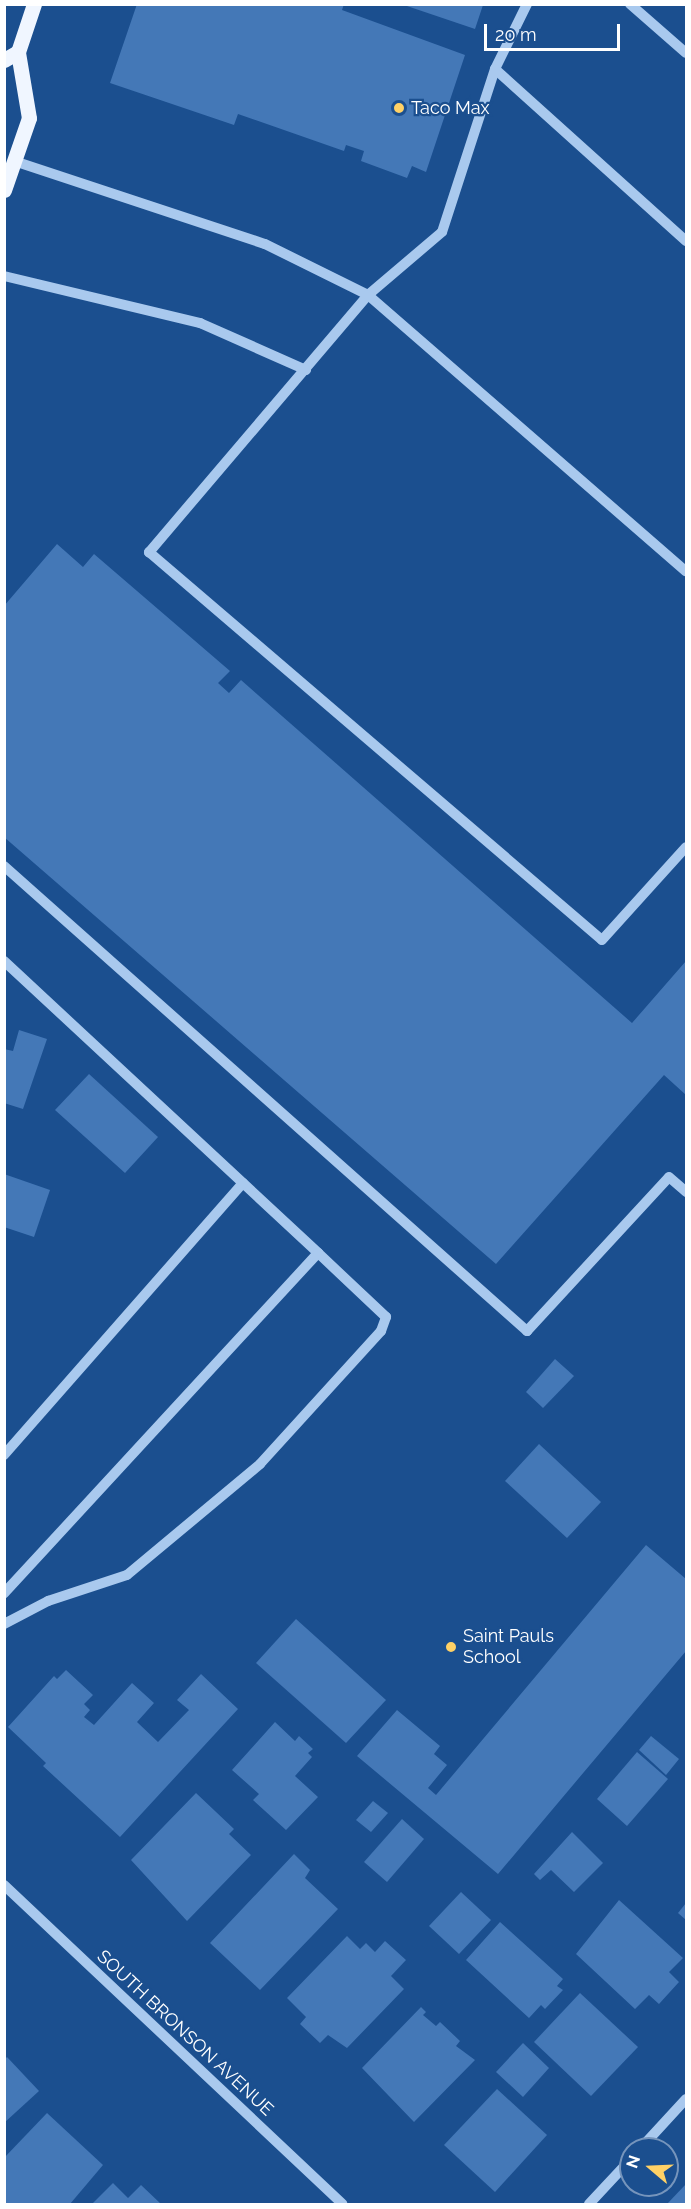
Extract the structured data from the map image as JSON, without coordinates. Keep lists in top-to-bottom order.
{
  "streets": {
    "street": ["SOUTH BRONSON AVENUE"]
  },
  "places": ["Taco Max", "Saint Pauls School"],
  "scale_bar": "20 m",
  "north": "left"
}
